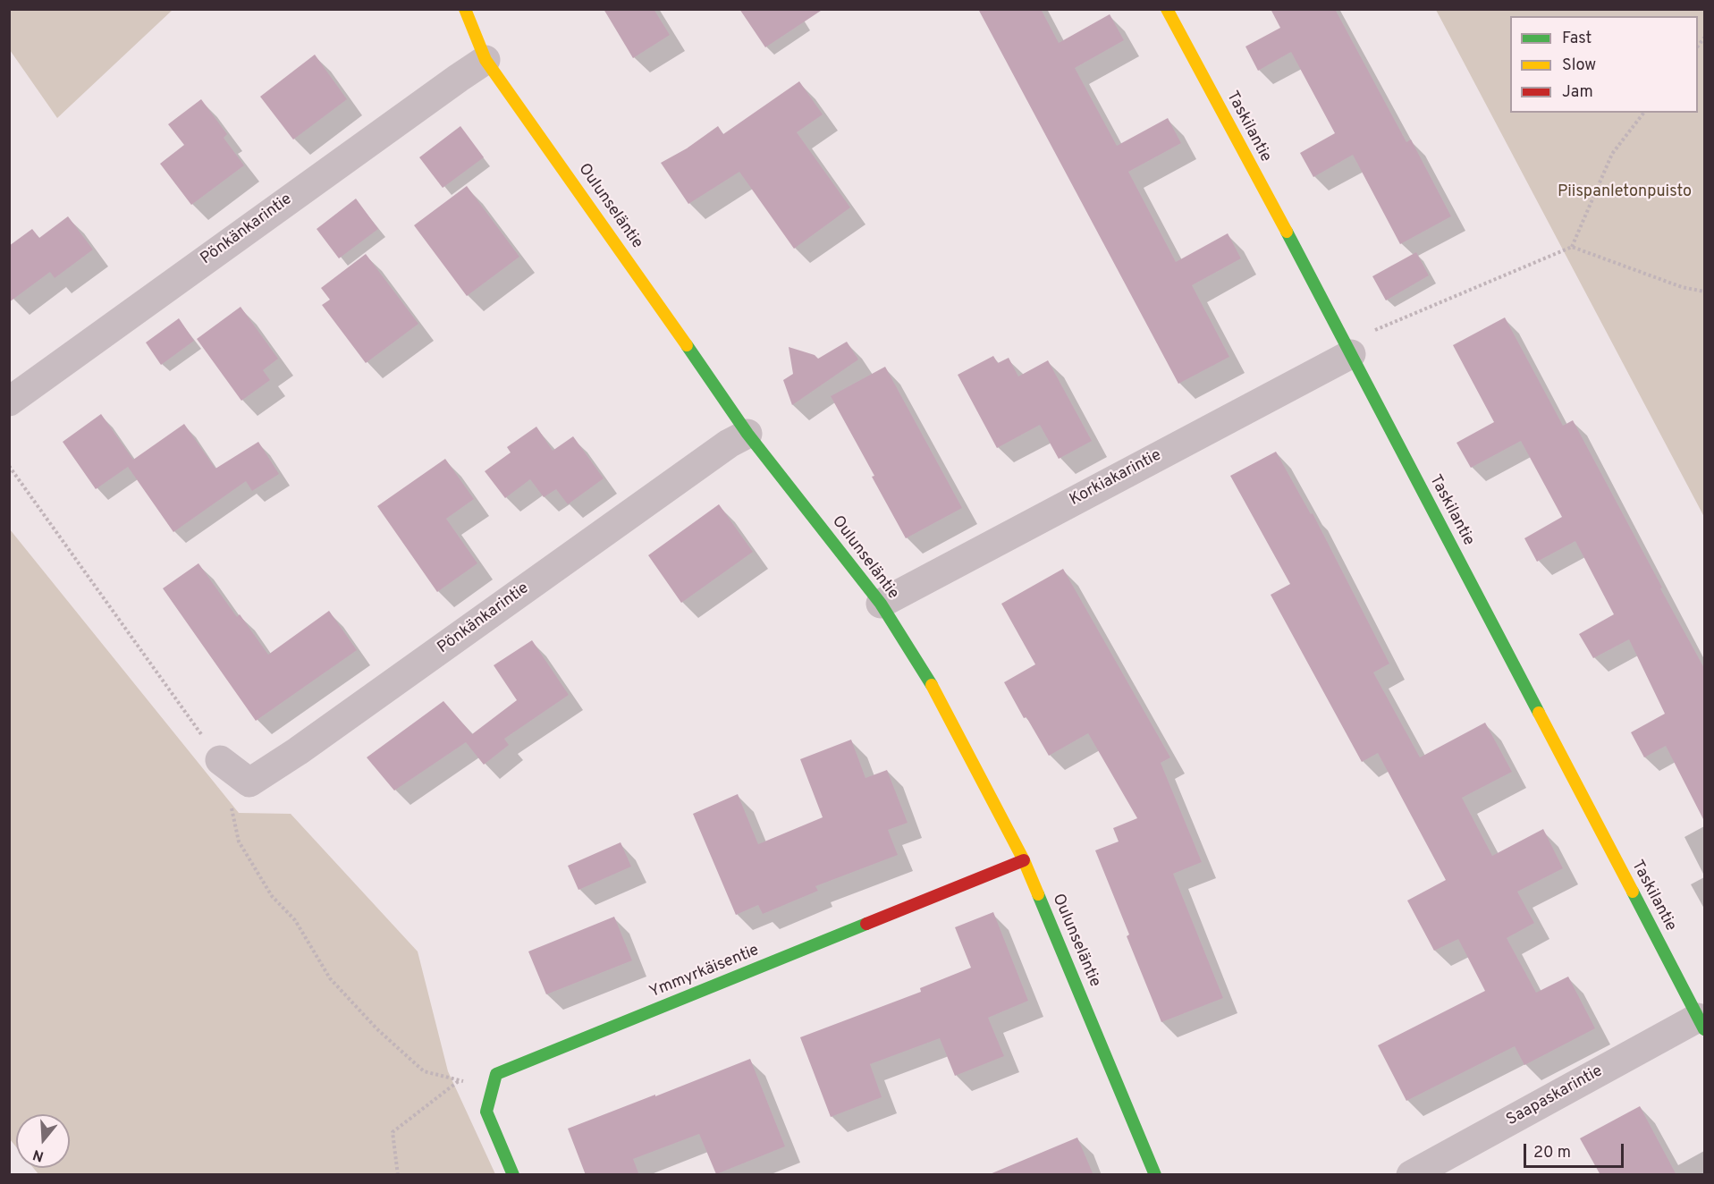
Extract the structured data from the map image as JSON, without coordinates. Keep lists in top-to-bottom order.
{
  "streets": {
    "street": [
      "Taskilantie",
      "Oulunseläntie",
      "Pönkänkarintie",
      "Korkiakarintie",
      "Ymmyrkäisentie",
      "Saapaskarintie"
    ]
  },
  "crossings": [
    ["Taskilantie", "Korkiakarintie"],
    ["Taskilantie", "Saapaskarintie"],
    ["Oulunseläntie", "Pönkänkarintie"],
    ["Oulunseläntie", "Korkiakarintie"],
    ["Oulunseläntie", "Ymmyrkäisentie"]
  ],
  "parks": ["Piispanletonpuisto"],
  "legend": ["Fast", "Slow", "Jam"],
  "scale_bar": "20 m",
  "north": "bottom"
}
